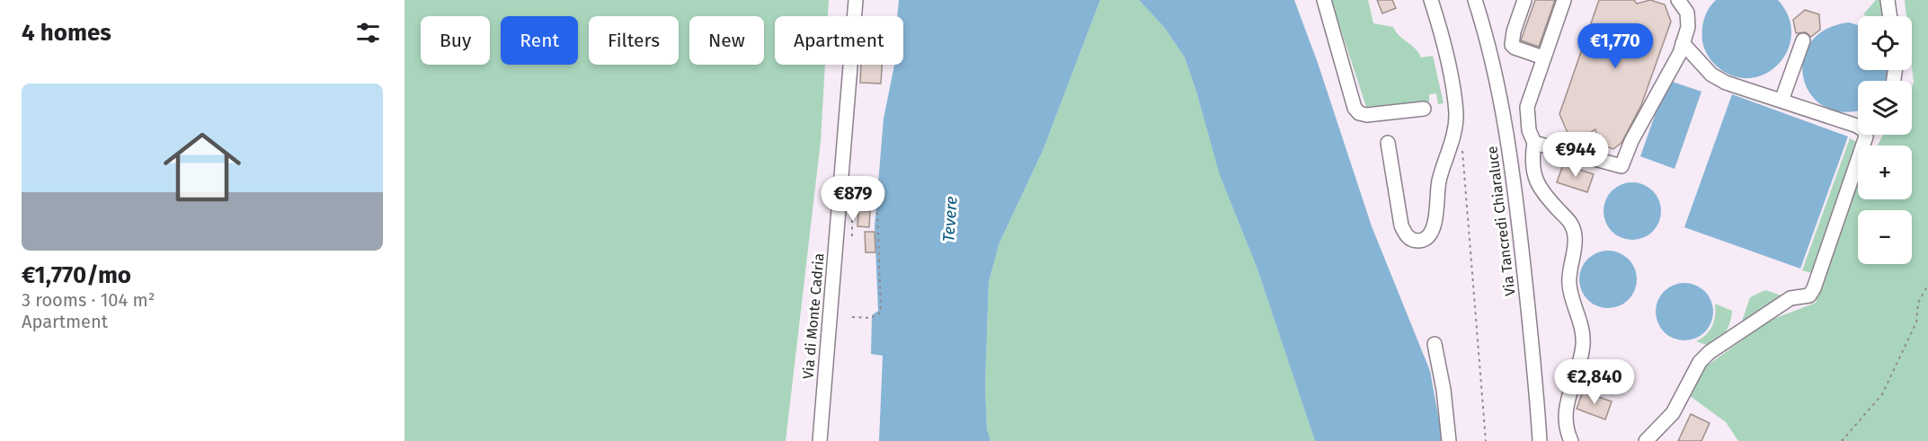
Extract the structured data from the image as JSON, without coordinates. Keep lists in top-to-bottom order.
{
  "streets": {
    "street": ["Via Tancredi Chiaraluce", "Via di Monte Cadria"]
  },
  "water": ["Tevere"],
  "page": {
    "heading": "4 homes",
    "map_buttons": ["+", "−"],
    "chip": [
      "Buy",
      "Rent",
      "Filters",
      "New",
      "Apartment"
    ],
    "price": [
      "€1,770",
      "€944",
      "€879",
      "€2,840"
    ],
    "list": [
      {
        "name": "€1,770/mo",
        "note": "3 rooms · 104 m² · Apartment"
      }
    ]
  }
}
